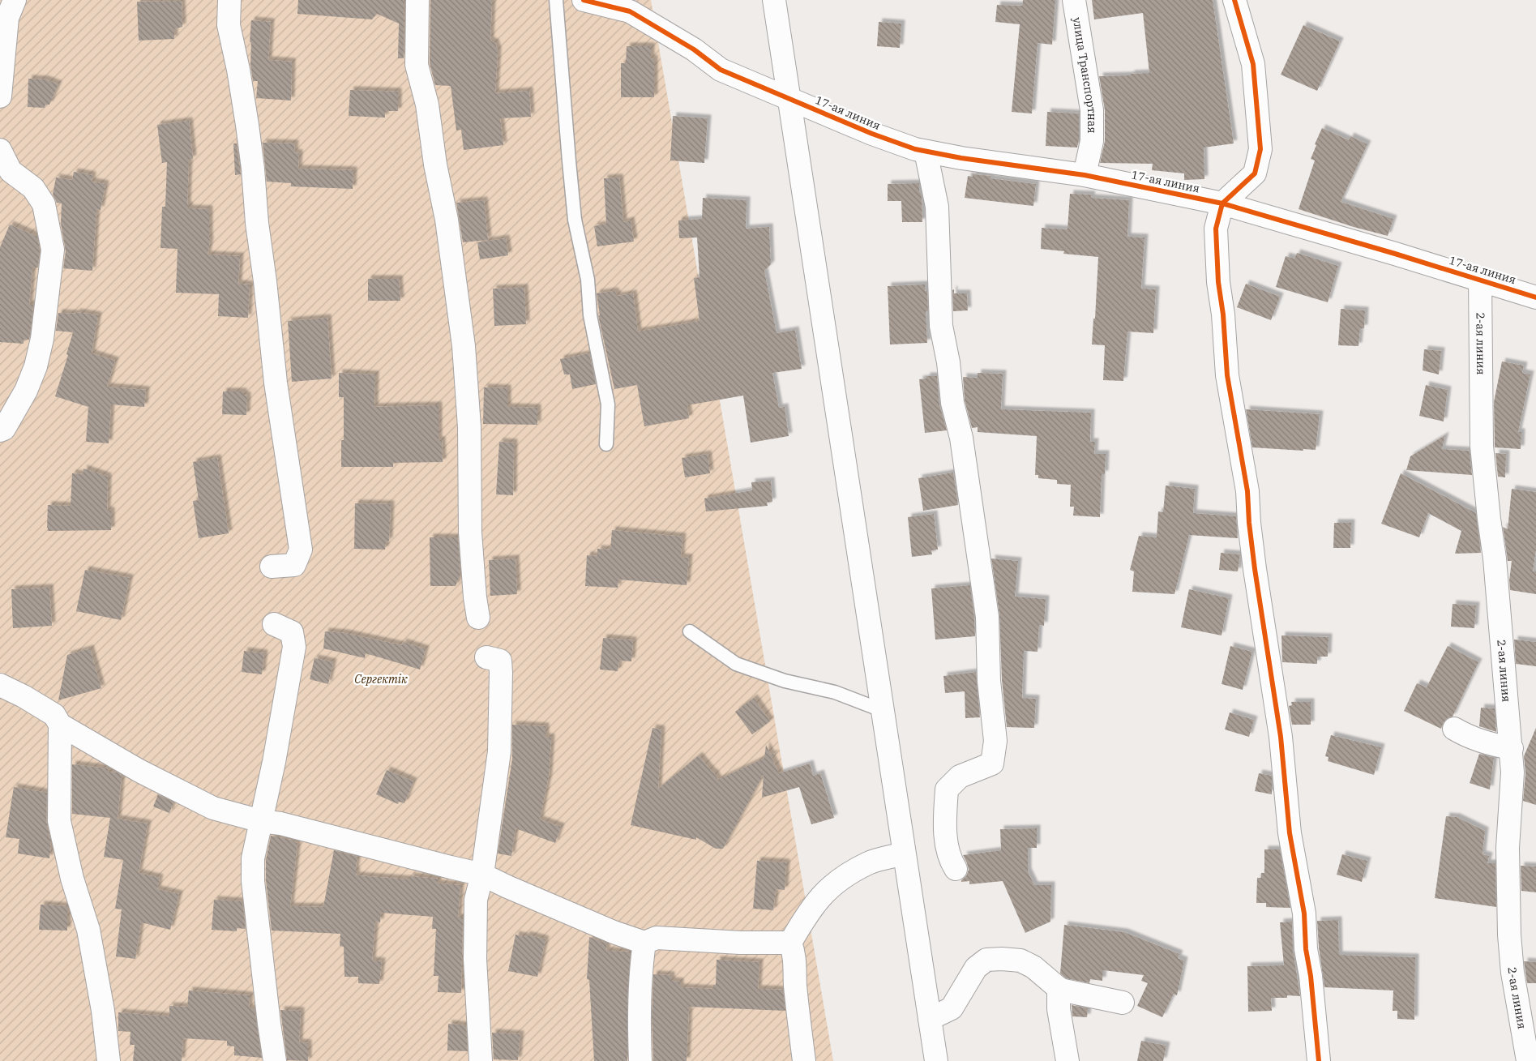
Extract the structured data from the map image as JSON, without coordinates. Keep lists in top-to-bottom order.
{
  "streets": {
    "street": ["улица Транспортная", "17-ая линия", "2-ая линия"]
  },
  "crossings": [
    ["улица Транспортная", "17-ая линия"],
    ["17-ая линия", "2-ая линия"]
  ],
  "parks": ["Сергектік"]
}
